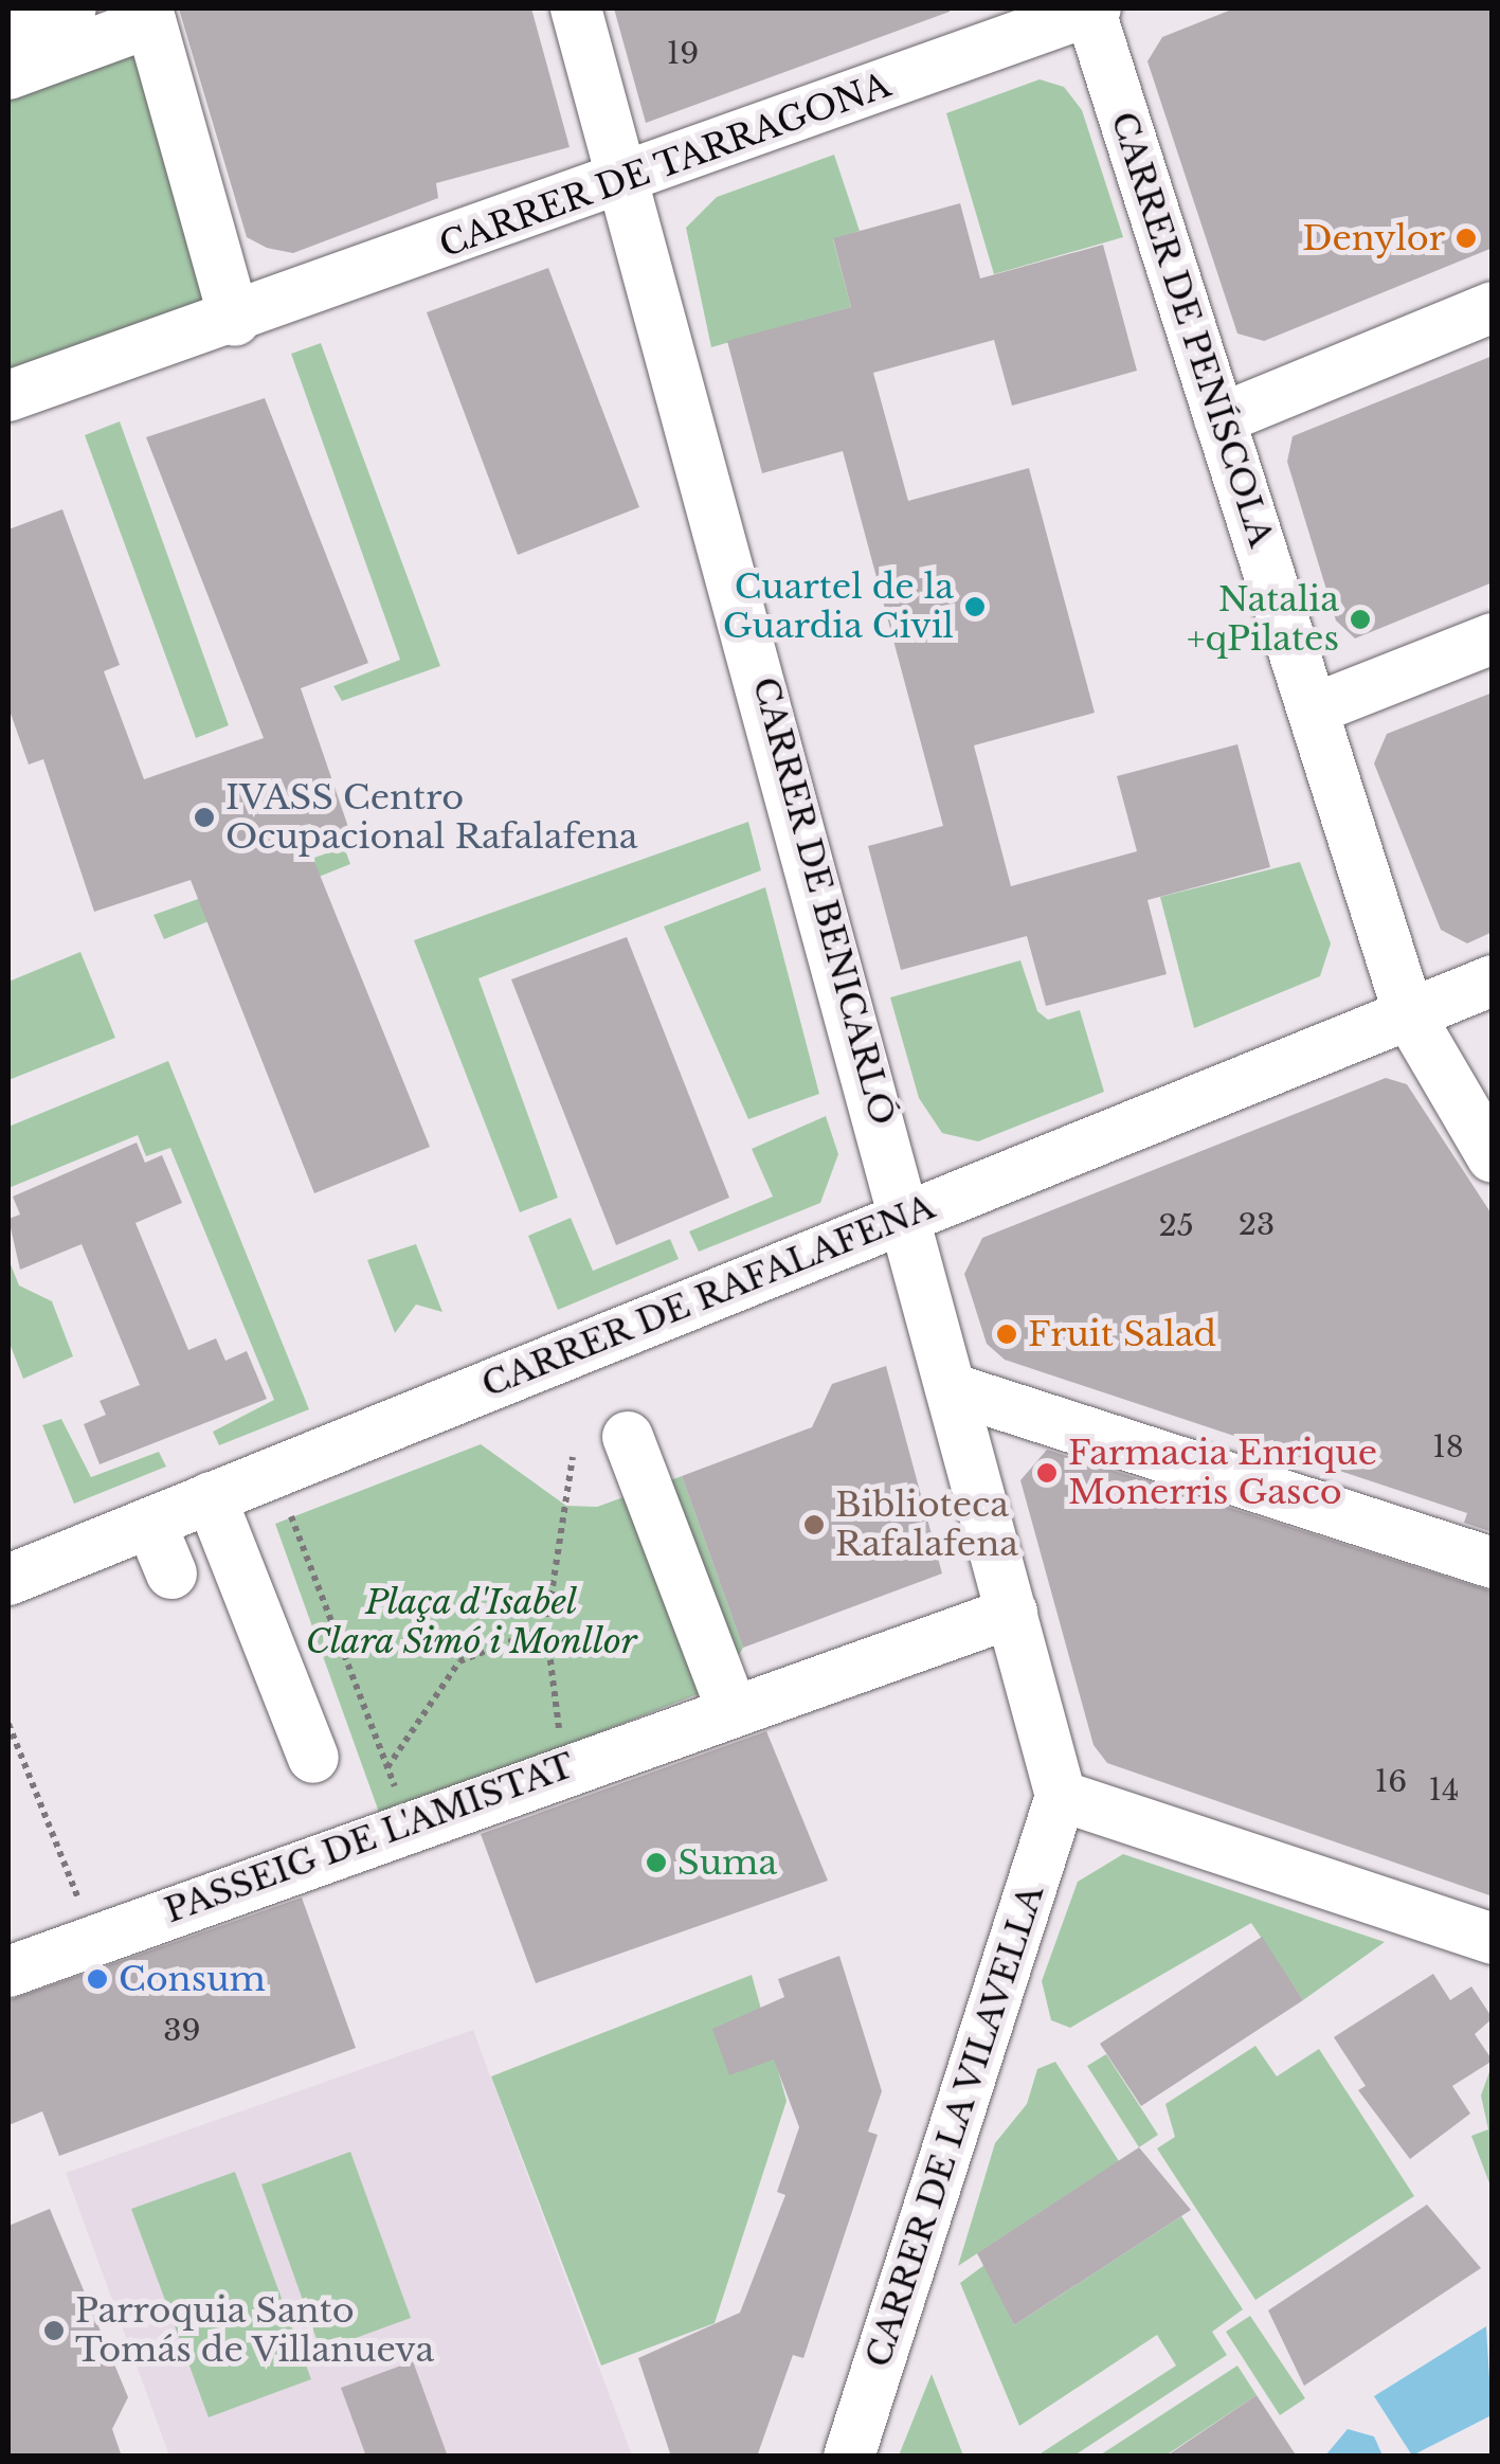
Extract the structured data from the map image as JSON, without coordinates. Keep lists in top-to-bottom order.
{
  "streets": {
    "street": [
      "CARRER DE TARRAGONA",
      "CARRER DE PENÍSCOLA",
      "CARRER DE BENICARLÓ",
      "CARRER DE RAFALAFENA",
      "PASSEIG DE L'AMISTAT",
      "CARRER DE LA VILAVELLA"
    ]
  },
  "crossings": [
    ["CARRER DE TARRAGONA", "CARRER DE PENÍSCOLA"],
    ["CARRER DE TARRAGONA", "CARRER DE BENICARLÓ"],
    ["CARRER DE PENÍSCOLA", "CARRER DE RAFALAFENA"],
    ["CARRER DE BENICARLÓ", "CARRER DE RAFALAFENA"],
    ["CARRER DE BENICARLÓ", "PASSEIG DE L'AMISTAT"],
    ["CARRER DE BENICARLÓ", "CARRER DE LA VILAVELLA"]
  ],
  "parks": ["Plaça d'Isabel Clara Simó i Monllor"],
  "places": [
    "Denylor",
    "Cuartel de la Guardia Civil",
    "Natalia +qPilates",
    "IVASS Centro Ocupacional Rafalafena",
    "Fruit Salad",
    "Farmacia Enrique Monerris Gasco",
    "Biblioteca Rafalafena",
    "Suma",
    "Consum",
    "Parroquia Santo Tomás de Villanueva"
  ],
  "house_numbers": [
    "19",
    "23",
    "25",
    "18",
    "16",
    "14",
    "39"
  ]
}
